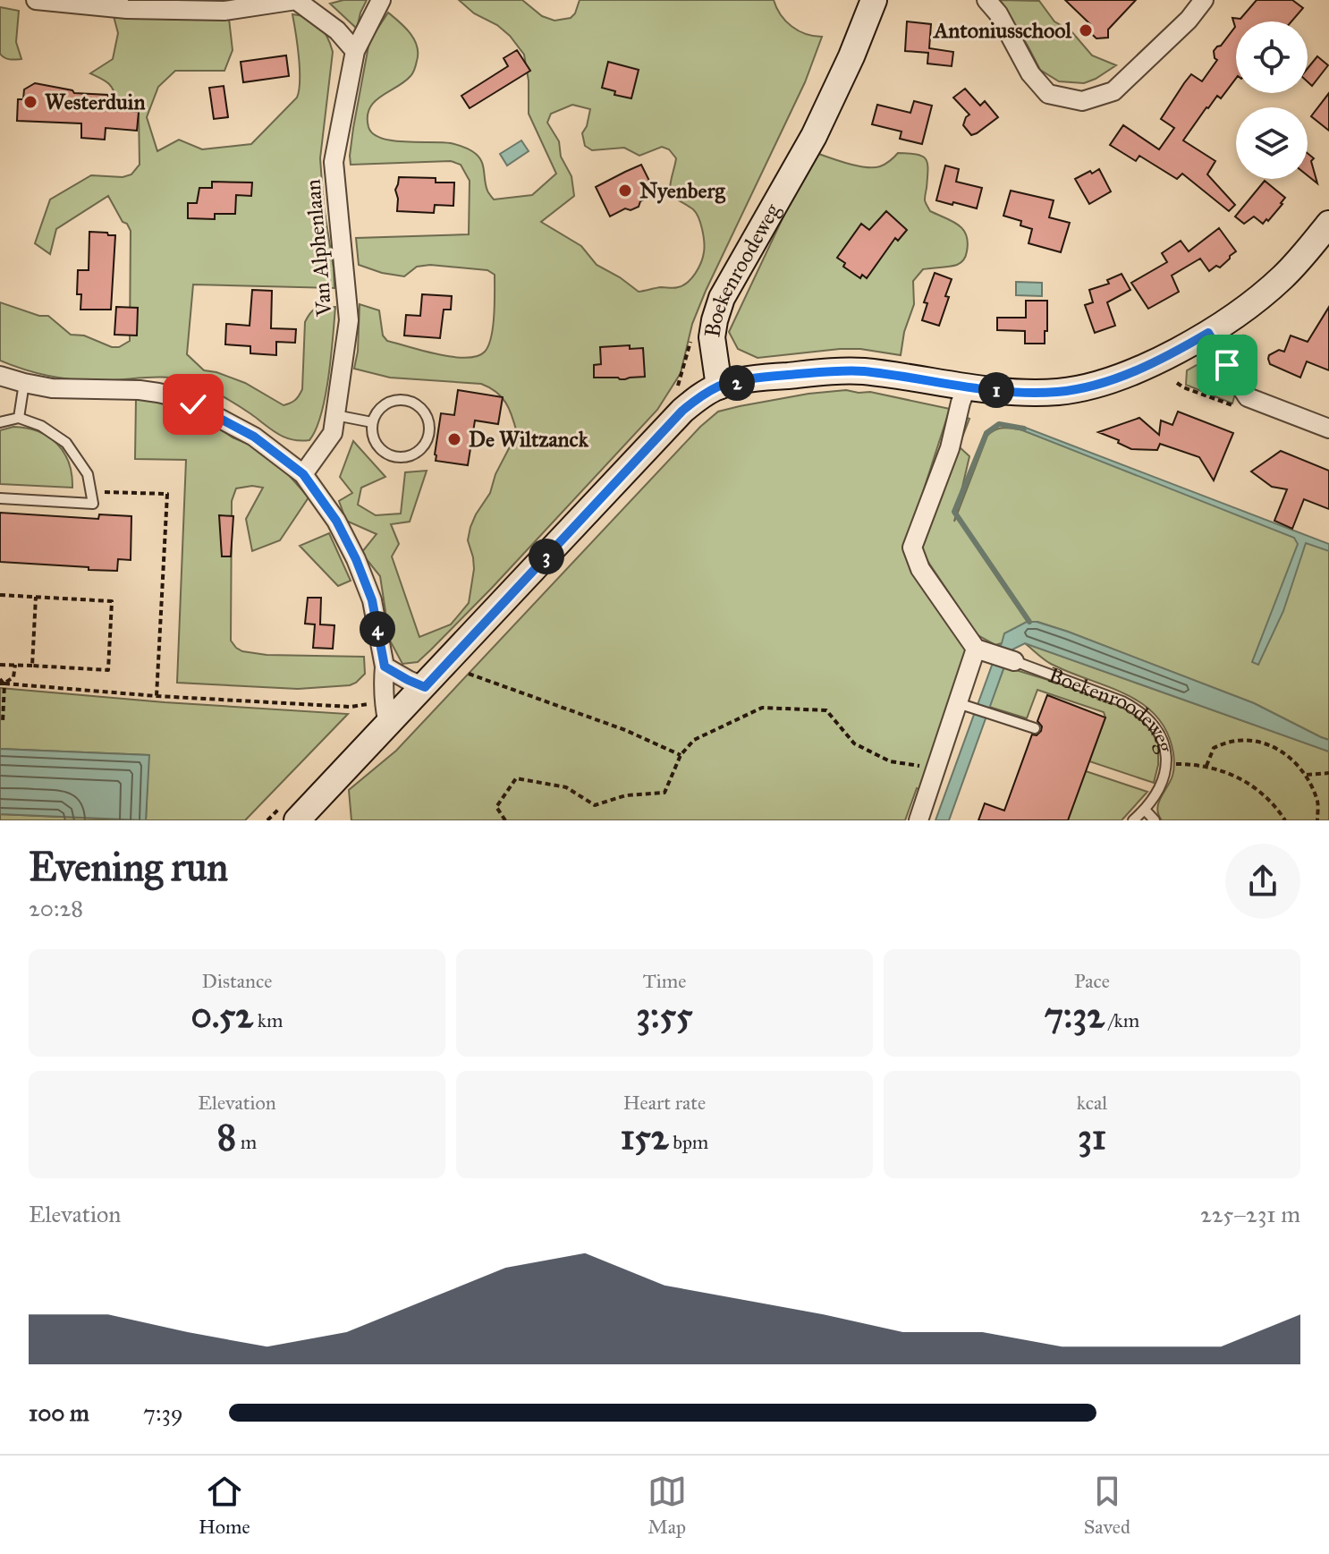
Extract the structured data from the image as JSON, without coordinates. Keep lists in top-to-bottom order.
{
  "streets": {
    "main road": ["Boekenroodeweg"],
    "street": ["Van Alphenlaan"]
  },
  "places": [
    "Antoniusschool",
    "Westerduin",
    "Nyenberg",
    "De Wiltzanck"
  ],
  "page": {
    "pins": [
      "2",
      "1",
      "3",
      "4"
    ],
    "heading": ["Evening run", "20:28"],
    "stats": [
      ["Distance", "0.52 km"],
      ["Time", "3:55"],
      ["Pace", "7:32 /km"],
      ["Elevation", "8 m"],
      ["Heart rate", "152 bpm"],
      ["kcal", "31"]
    ],
    "chart": ["Elevation", "225–231 m"],
    "list": [
      {
        "name": "100 m",
        "note": "7:39"
      }
    ],
    "tabs": ["Home", "Map", "Saved"]
  }
}
